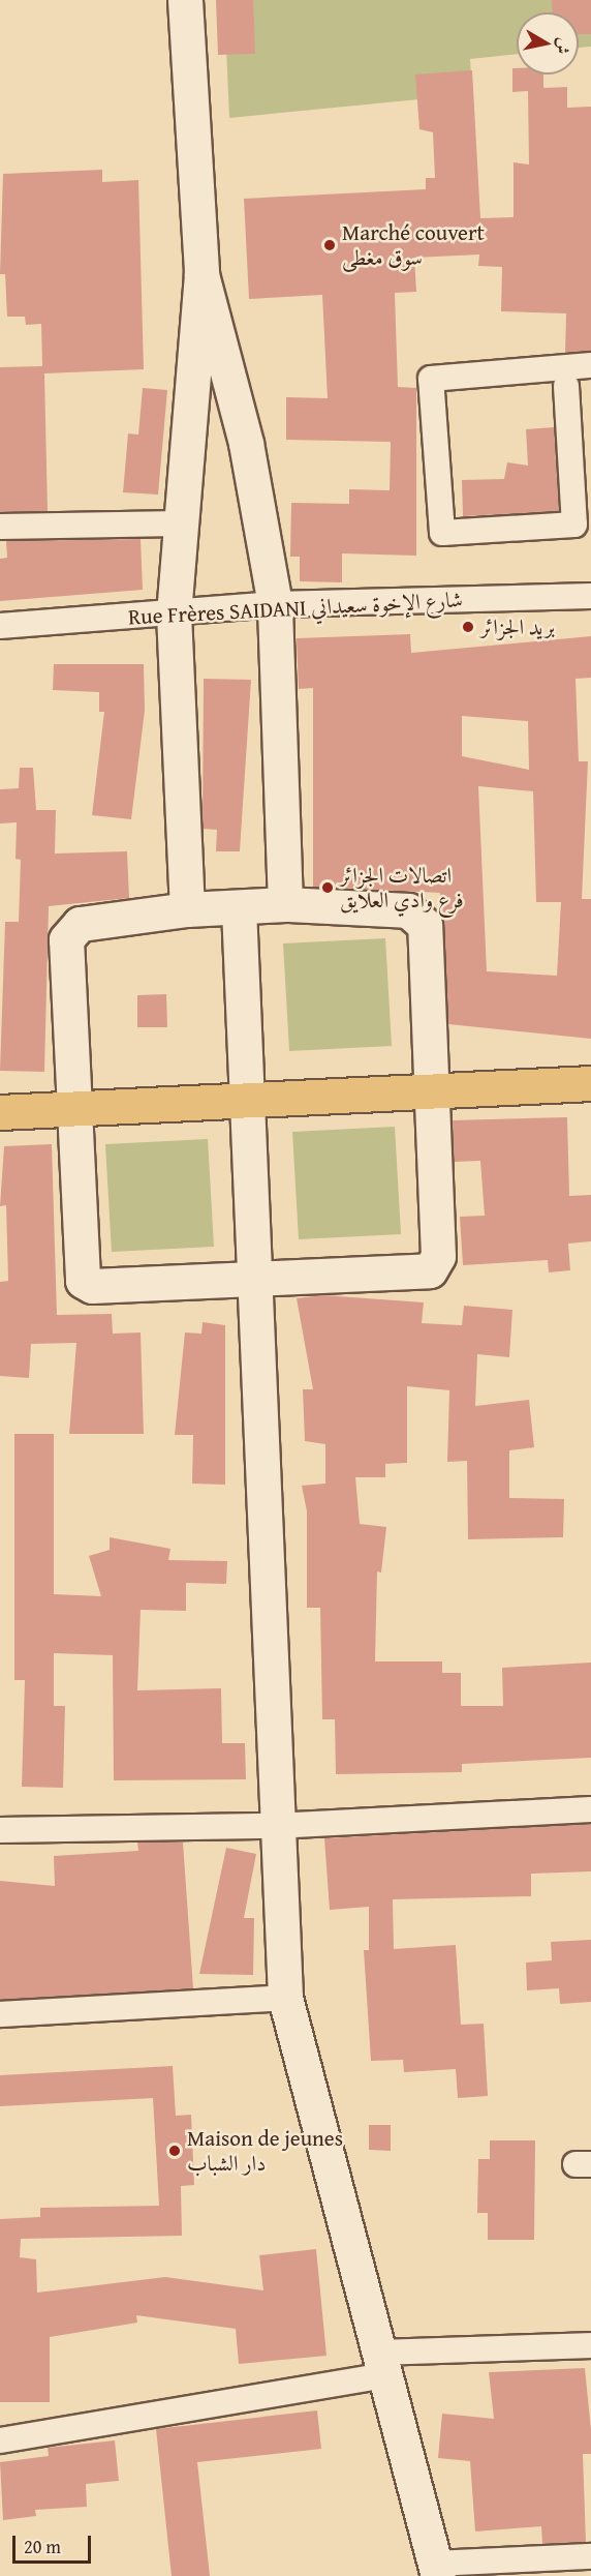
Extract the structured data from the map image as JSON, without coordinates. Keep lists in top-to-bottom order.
{
  "streets": {
    "street": ["Rue Frères SAIDANI شارع الإخوة سعيداني"]
  },
  "places": [
    "Marché couvert سوق مغطى",
    "بريد الجزائر",
    "اتصالات الجزائر فرع وادي العلايق",
    "Maison de jeunes دار الشباب"
  ],
  "scale_bar": "20 m",
  "north": "right"
}
